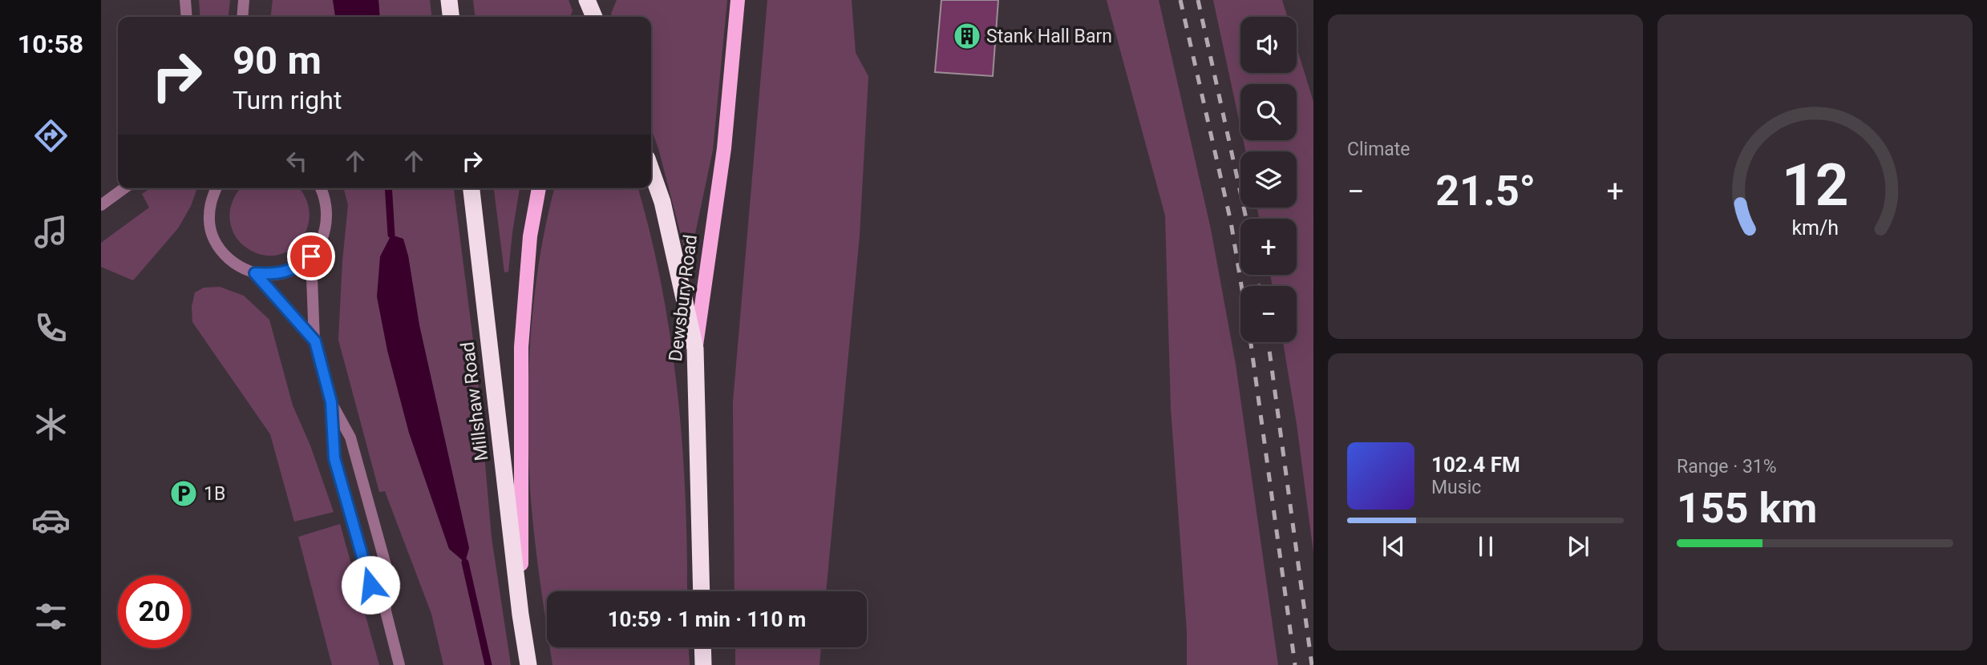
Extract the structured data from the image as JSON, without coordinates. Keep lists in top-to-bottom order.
{
  "streets": {
    "highway": ["Dewsbury Road", "Millshaw Road"]
  },
  "places": {
    "building": ["Stank Hall Barn"],
    "parking": ["1B"]
  },
  "page": {
    "tabs": "10:58",
    "tile": [
      "Climate",
      ["Range · 31%", "155 km"]
    ],
    "map_buttons": ["+", "−"],
    "turn": ["90 m", "Turn right"],
    "heat": ["−", "21.5°", "+"],
    "song": ["102.4 FM", "Music"],
    "limit": "20",
    "trip": "10:59 · 1 min · 110 m",
    "gauge": ["12", "km/h"]
  }
}
